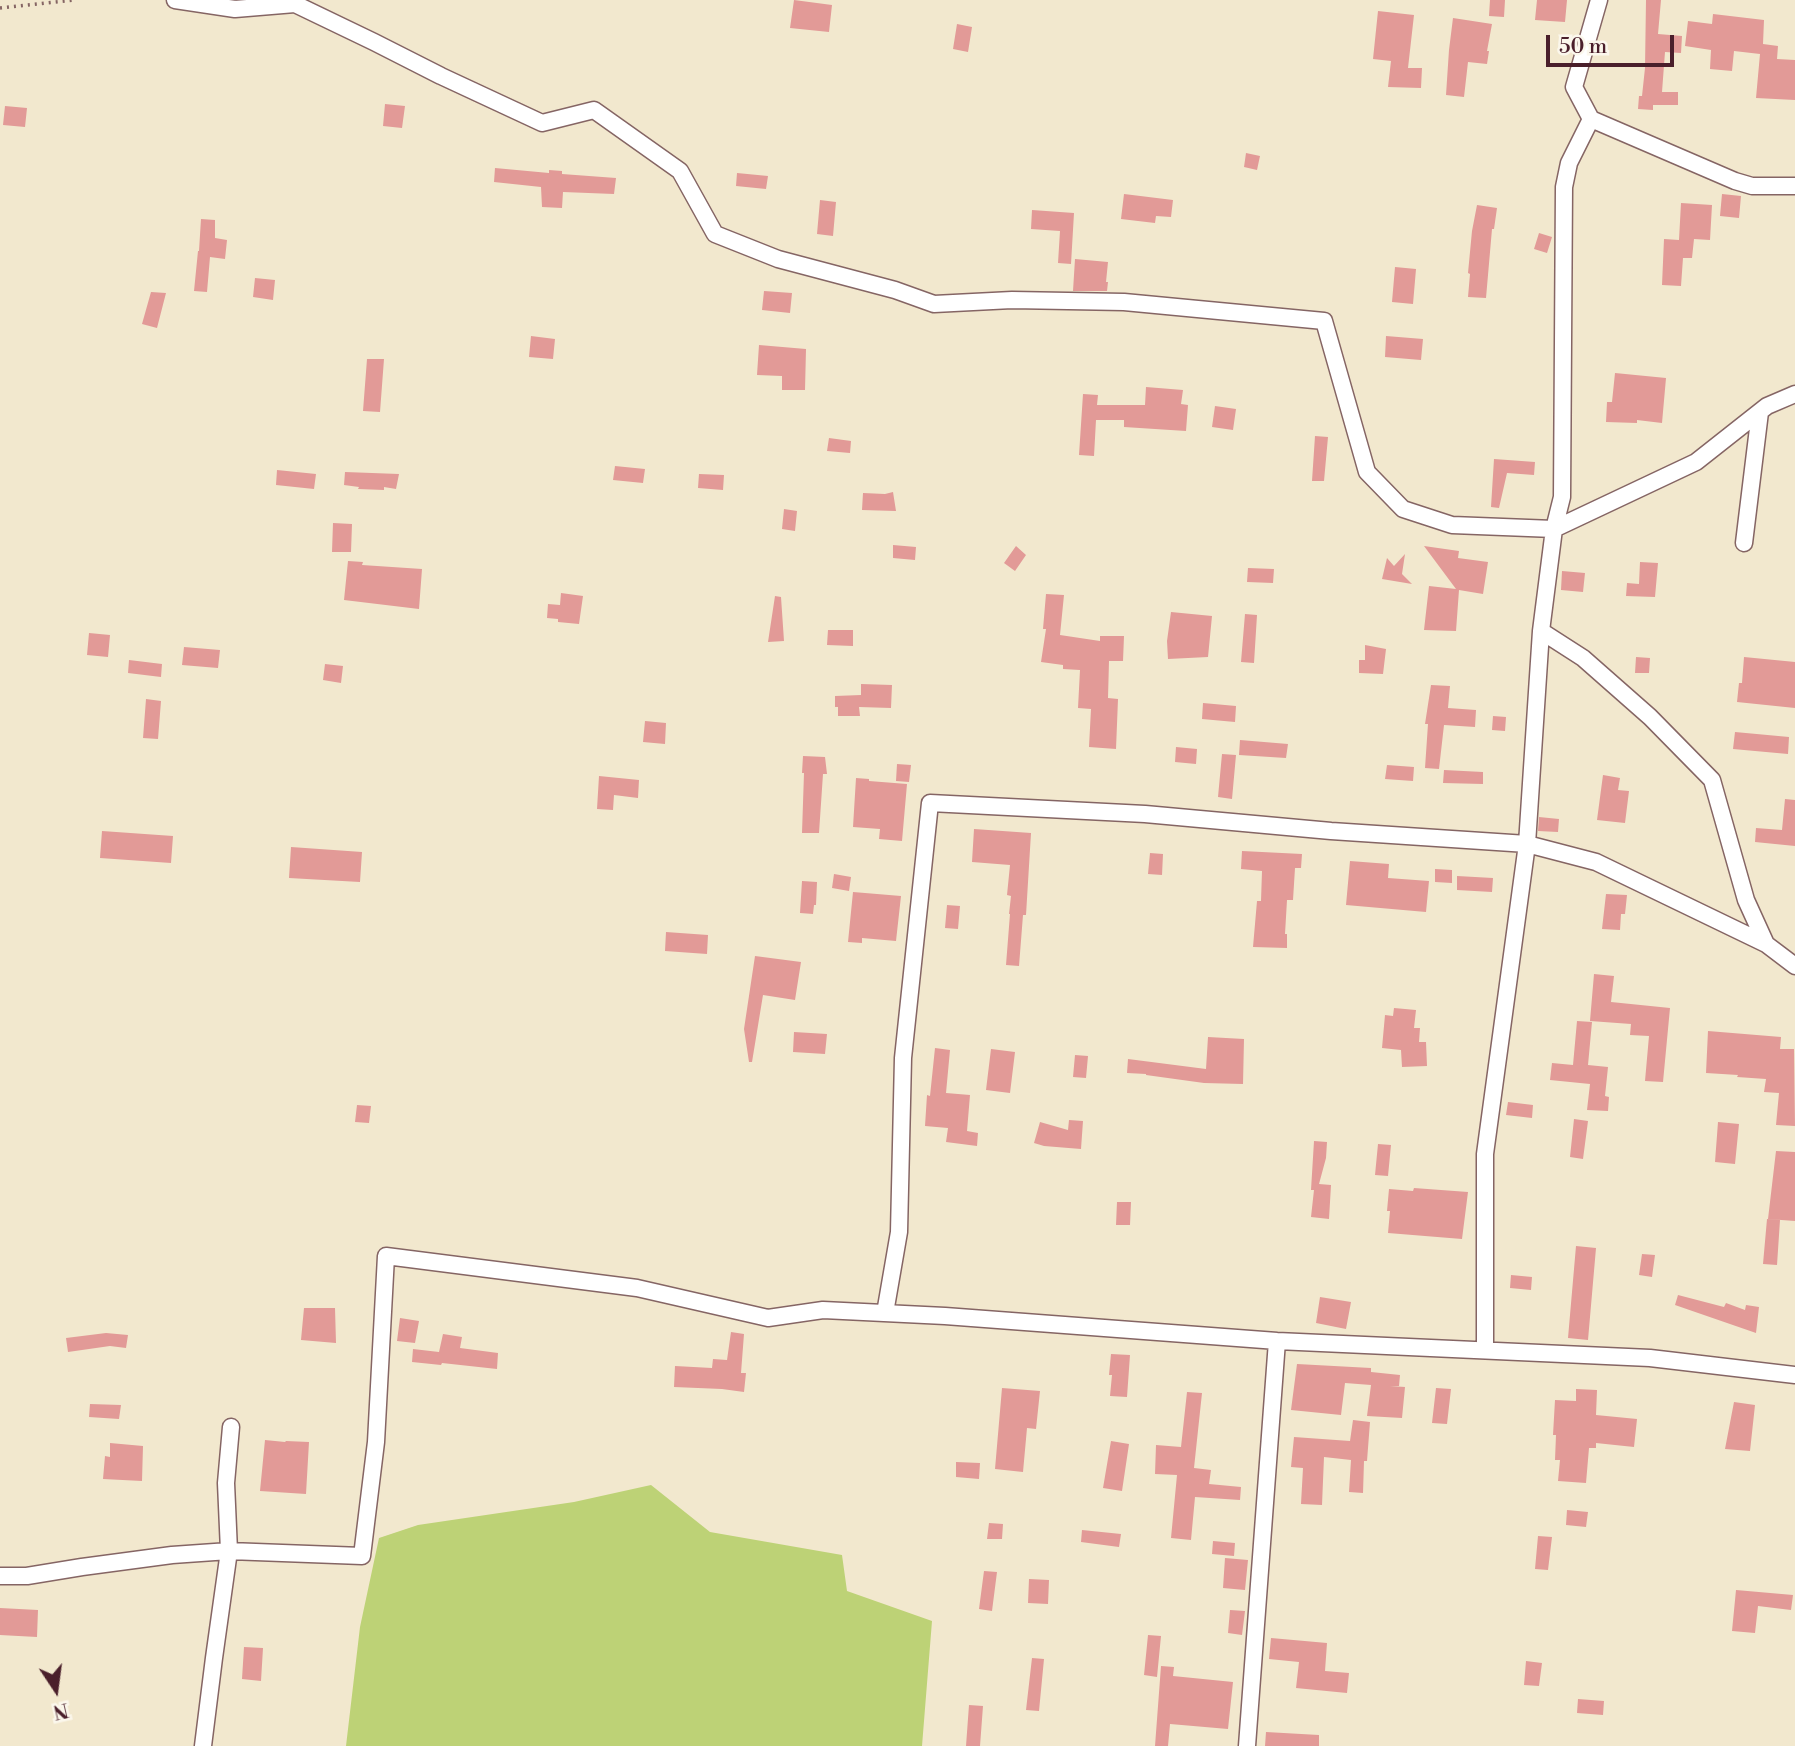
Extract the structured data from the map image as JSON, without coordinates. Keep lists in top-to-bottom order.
{
  "scale_bar": "50 m",
  "north": "bottom"
}
